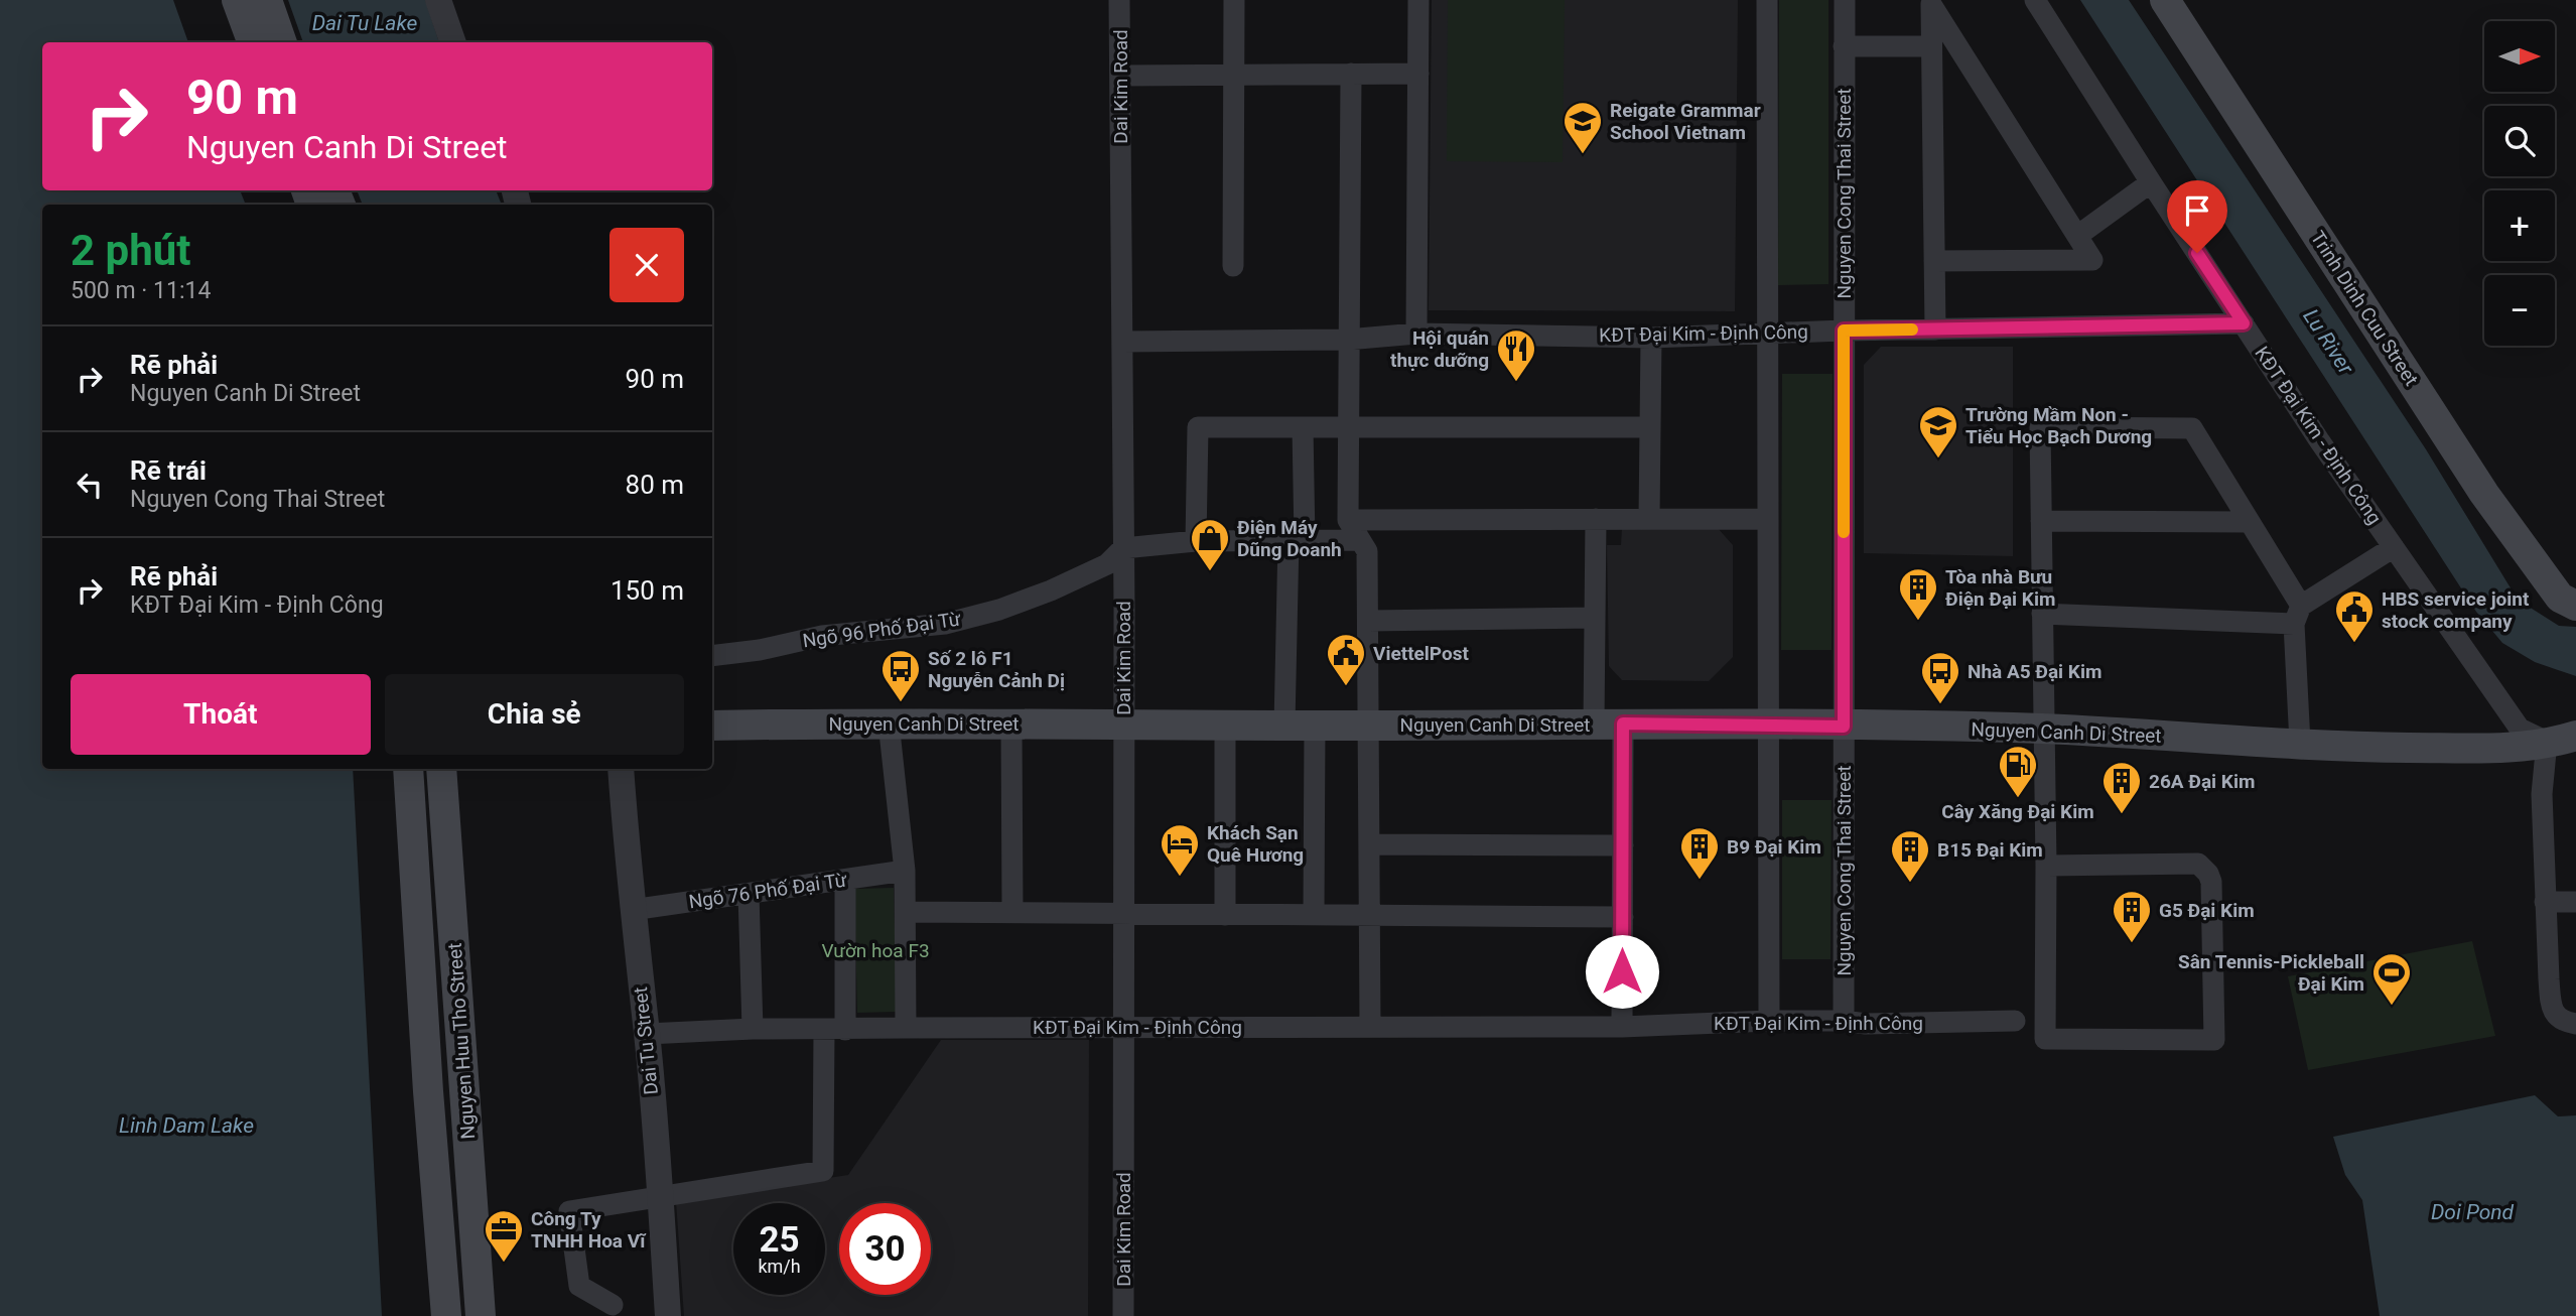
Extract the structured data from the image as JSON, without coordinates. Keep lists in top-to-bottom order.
{
  "streets": {
    "main road": ["Trinh Dinh Cuu Street", "Nguyen Canh Di Street", "Nguyen Huu Tho Street"],
    "street": [
      "Dai Kim Road",
      "Nguyen Cong Thai Street",
      "KĐT Đại Kim - Định Công",
      "Ngõ 96 Phố Đại Từ",
      "Ngõ 76 Phố Đại Từ",
      "Dai Tu Street"
    ]
  },
  "crossings": [
    ["Dai Kim Road", "KĐT Đại Kim - Định Công"],
    ["Dai Kim Road", "Ngõ 96 Phố Đại Từ"],
    ["Dai Kim Road", "Nguyen Canh Di Street"],
    ["Nguyen Cong Thai Street", "KĐT Đại Kim - Định Công"],
    ["Nguyen Cong Thai Street", "Nguyen Canh Di Street"],
    ["KĐT Đại Kim - Định Công", "Nguyen Canh Di Street"],
    ["KĐT Đại Kim - Định Công", "Dai Tu Street"],
    ["Ngõ 76 Phố Đại Từ", "Dai Tu Street"]
  ],
  "water": [
    "Dai Tu Lake",
    "Lu River",
    "Linh Dam Lake",
    "Doi Pond"
  ],
  "parks": ["Vườn hoa F3"],
  "places": {
    "school or university": ["Reigate Grammar School Vietnam", "Trường Mầm Non - Tiểu Học Bạch Dương"],
    "restaurant": ["Hội quán thực dưỡng"],
    "shop": ["Điện Máy Dũng Doanh"],
    "building": [
      "Tòa nhà Bưu Điện Đại Kim",
      "26A Đại Kim",
      "B9 Đại Kim",
      "B15 Đại Kim",
      "G5 Đại Kim"
    ],
    "public building": ["HBS service joint stock company", "ViettelPost"],
    "bus stop": ["Số 2 lô F1 Nguyễn Cảnh Dị", "Nhà A5 Đại Kim"],
    "fuel station": ["Cây Xăng Đại Kim"],
    "hotel": ["Khách Sạn Quê Hương"],
    "sports": ["Sân Tennis-Pickleball Đại Kim"],
    "office": ["Công Ty TNHH Hoa Vĩ"]
  },
  "north": "right",
  "page": {
    "map_buttons": ["+", "−"],
    "turn": ["90 m", "Nguyen Canh Di Street"],
    "heading": ["2 phút", "500 m · 11:14"],
    "list": [
      {
        "name": "Rẽ phải",
        "note": "Nguyen Canh Di Street",
        "value": "90 m"
      },
      {
        "name": "Rẽ trái",
        "note": "Nguyen Cong Thai Street",
        "value": "80 m"
      },
      {
        "name": "Rẽ phải",
        "note": "KĐT Đại Kim - Định Công",
        "value": "150 m"
      }
    ],
    "buttons": ["Thoát", "Chia sẻ"],
    "speed": "25 km/h",
    "limit": "30"
  }
}
